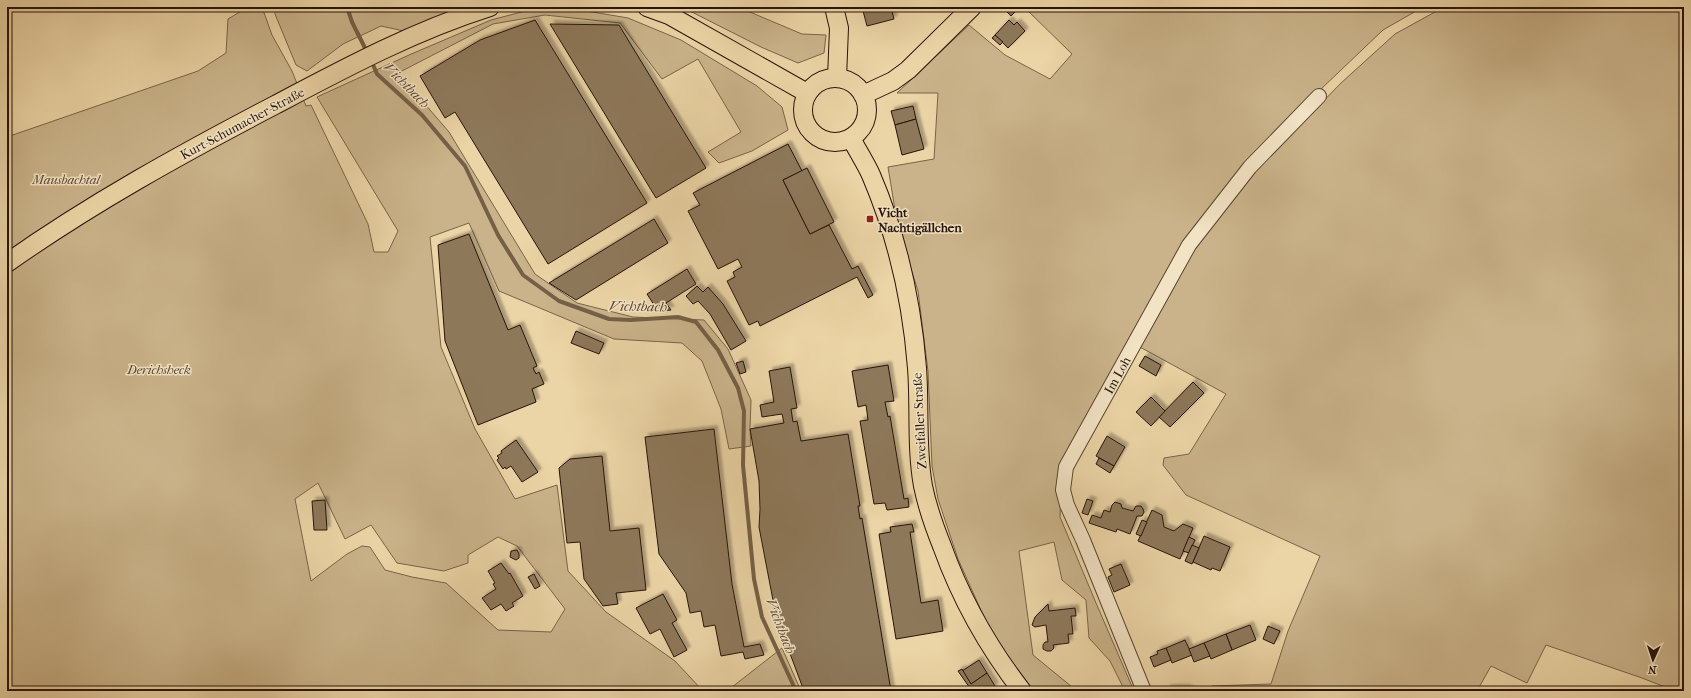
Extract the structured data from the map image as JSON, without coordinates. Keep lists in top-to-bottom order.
{
  "streets": {
    "main road": ["Kurt-Schumacher-Straße", "Zweifaller Straße"],
    "street": ["Im Loh"]
  },
  "water": ["Vichtbach"],
  "parks": ["Mausbachtal", "Derichsheck"],
  "places": {
    "transit": ["Vicht Nachtigällchen"]
  },
  "north": "bottom"
}
